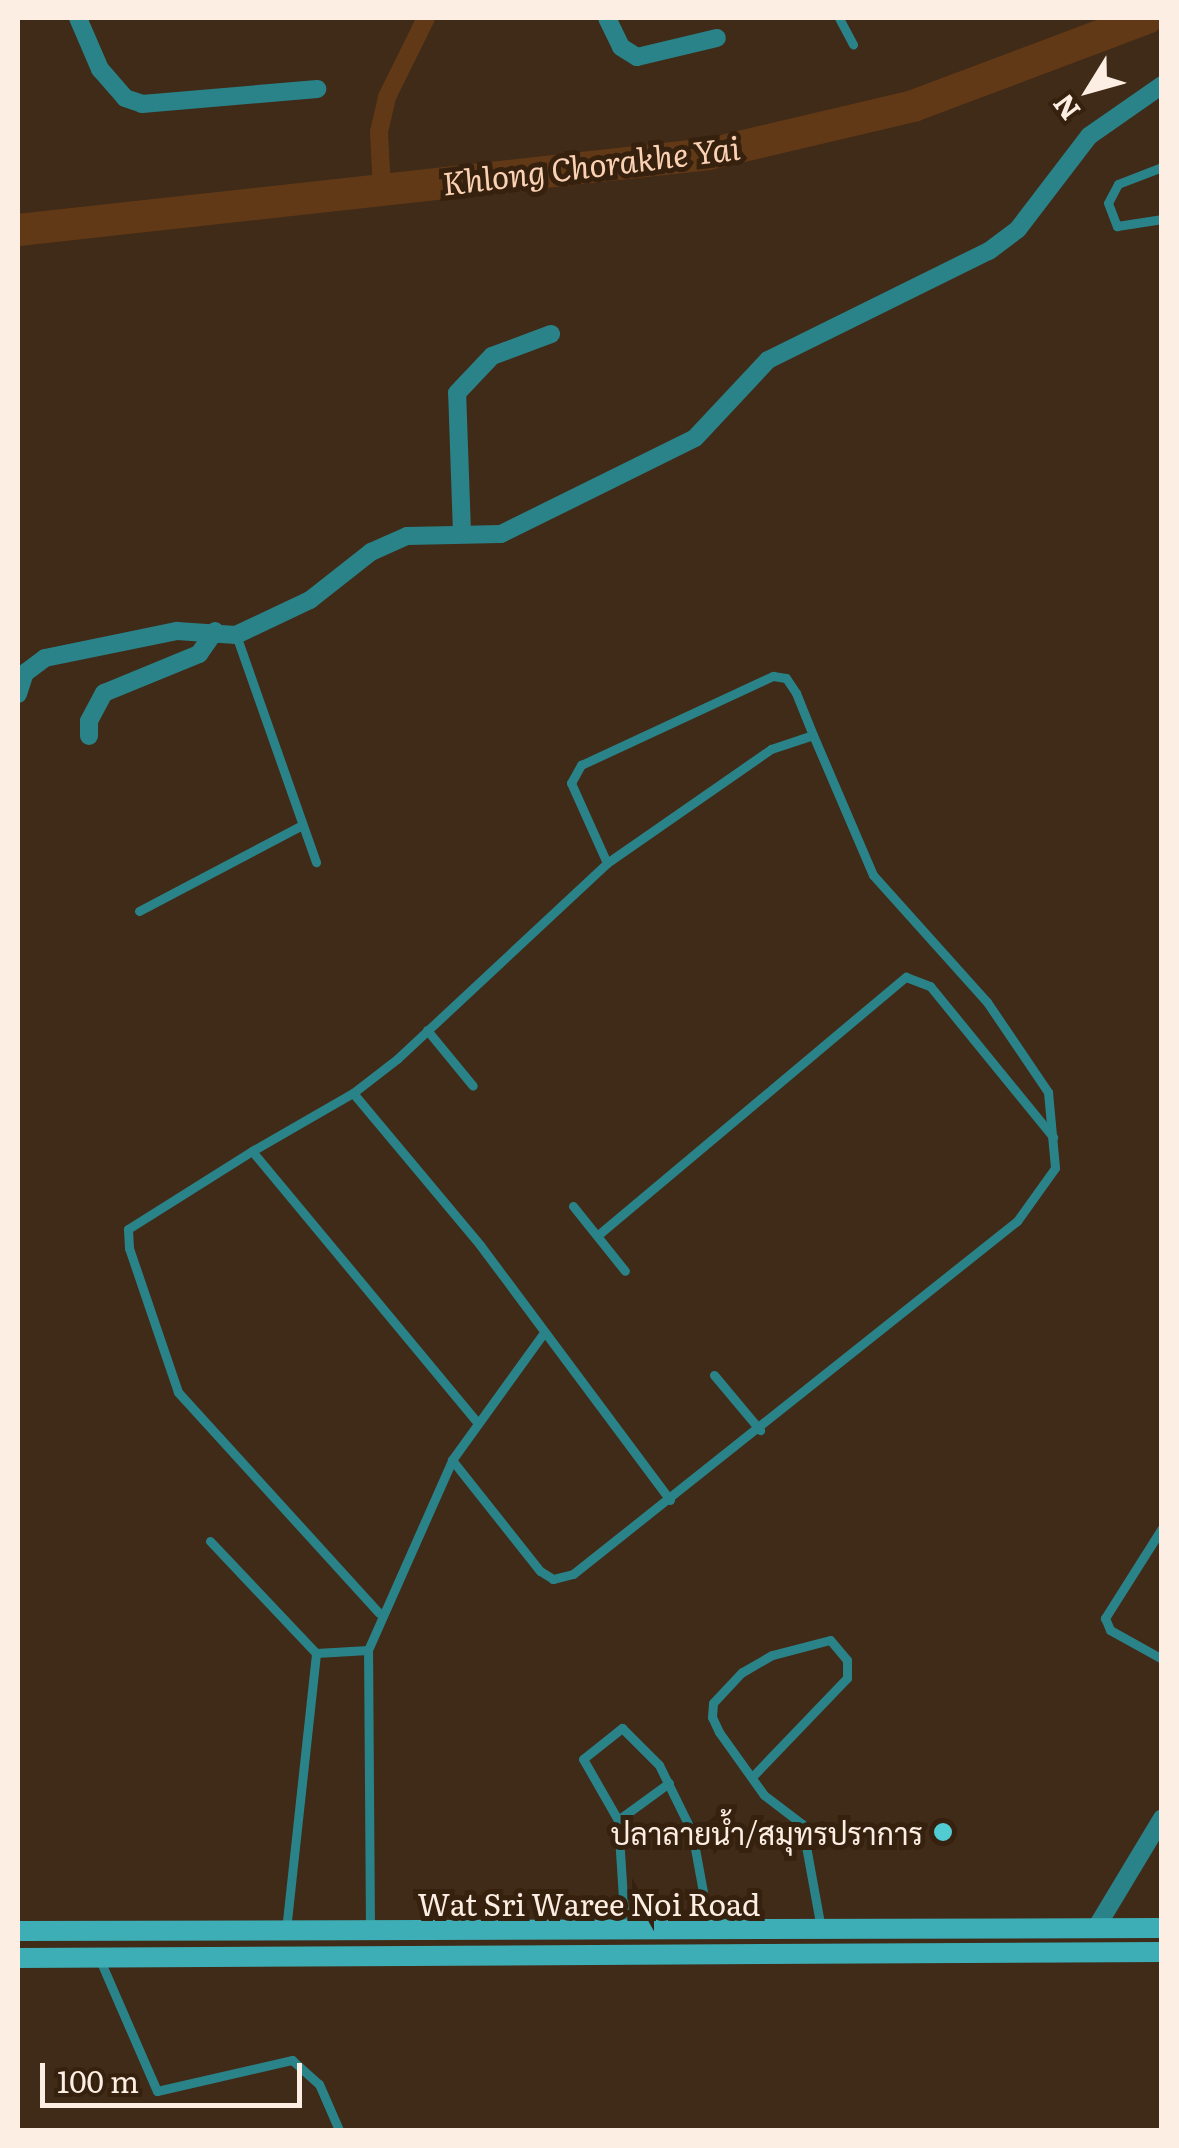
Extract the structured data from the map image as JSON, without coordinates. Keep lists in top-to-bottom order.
{
  "streets": {
    "main road": ["Wat Sri Waree Noi Road"]
  },
  "water": ["Khlong Chorakhe Yai"],
  "places": ["ปลาลายน้ำ/สมุทรปราการ"],
  "scale_bar": "100 m",
  "north": "bottom left"
}
